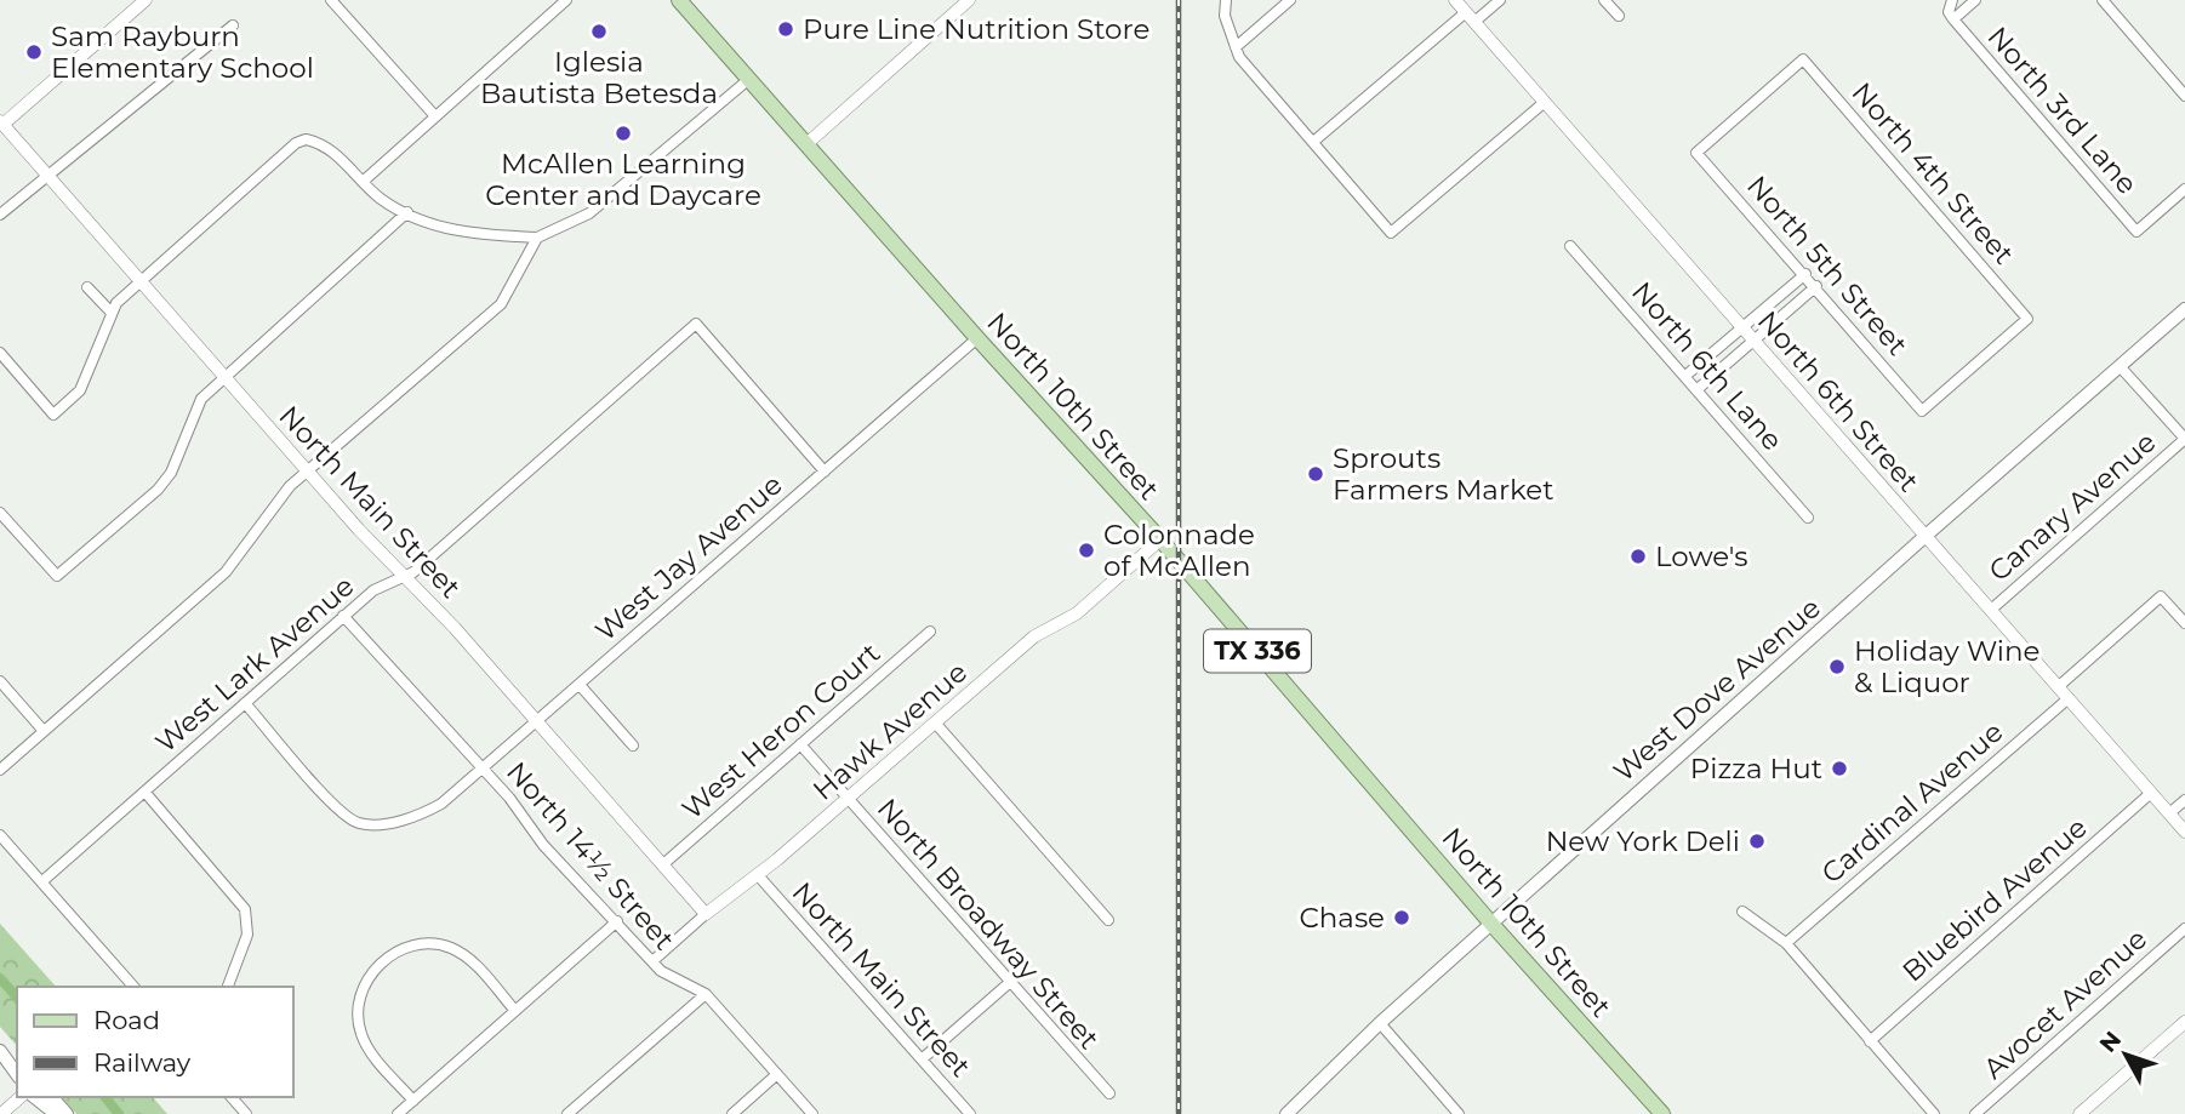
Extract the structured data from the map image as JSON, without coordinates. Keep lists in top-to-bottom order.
{
  "streets": {
    "main road": ["North 10th Street", "TX 336", "West Dove Avenue"],
    "street": [
      "North 3rd Lane",
      "North 4th Street",
      "North 5th Street",
      "North 6th Lane",
      "North 6th Street",
      "North Main Street",
      "Canary Avenue",
      "West Jay Avenue",
      "West Lark Avenue",
      "West Heron Court",
      "Hawk Avenue",
      "Cardinal Avenue",
      "North 14½ Street",
      "Bluebird Avenue",
      "North Broadway Street",
      "Avocet Avenue"
    ]
  },
  "crossings": [
    ["North 4th Street", "North 5th Street"],
    ["North 6th Street", "Canary Avenue"],
    ["North 6th Street", "West Dove Avenue"],
    ["North 6th Street", "Cardinal Avenue"],
    ["North 6th Street", "Bluebird Avenue"],
    ["North 10th Street", "West Jay Avenue"],
    ["North 10th Street", "West Dove Avenue"],
    ["North 10th Street", "Hawk Avenue"],
    ["North Main Street", "West Jay Avenue"],
    ["North Main Street", "West Lark Avenue"],
    ["North Main Street", "West Heron Court"],
    ["North Main Street", "Hawk Avenue"],
    ["West Jay Avenue", "West Lark Avenue"],
    ["West Jay Avenue", "North 14½ Street"],
    ["West Lark Avenue", "North 14½ Street"],
    ["West Heron Court", "North Broadway Street"],
    ["Hawk Avenue", "North 14½ Street"],
    ["Hawk Avenue", "North Broadway Street"]
  ],
  "places": [
    "Pure Line Nutrition Store",
    "Iglesia Bautista Betesda",
    "Sam Rayburn Elementary School",
    "McAllen Learning Center and Daycare",
    "Sprouts Farmers Market",
    "Colonnade of McAllen",
    "Lowe's",
    "Holiday Wine & Liquor",
    "Pizza Hut",
    "New York Deli",
    "Chase"
  ],
  "legend": ["Road", "Railway"],
  "north": "top left"
}
